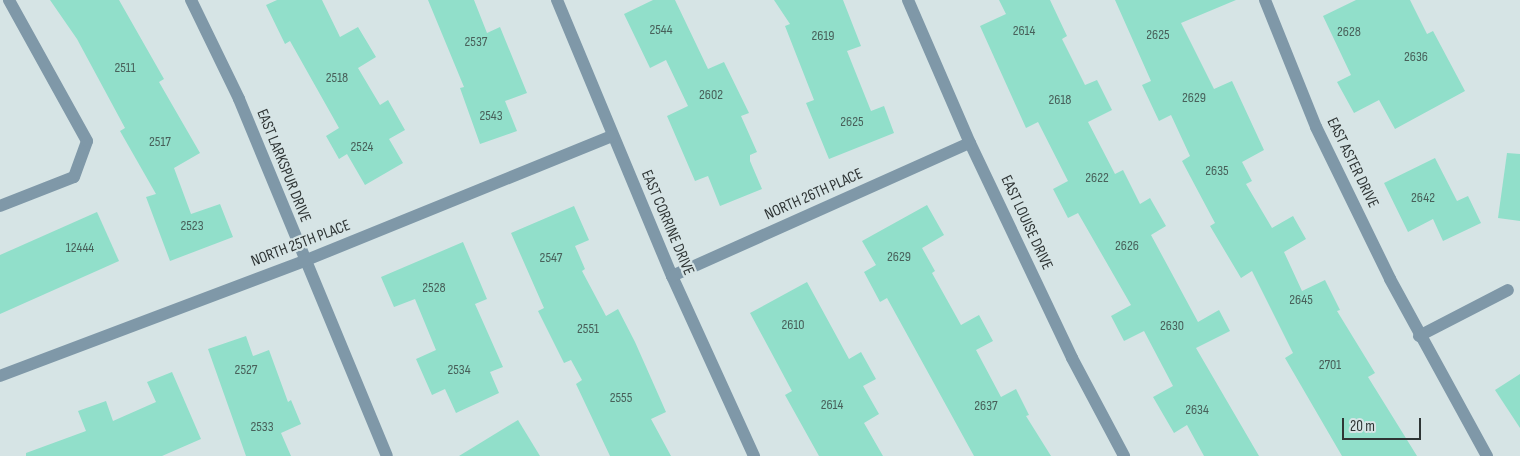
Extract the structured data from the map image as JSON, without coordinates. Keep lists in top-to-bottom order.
{
  "streets": {
    "street": [
      "EAST ASTER DRIVE",
      "EAST LARKSPUR DRIVE",
      "NORTH 26TH PLACE",
      "EAST CORRINE DRIVE",
      "EAST LOUISE DRIVE",
      "NORTH 25TH PLACE"
    ]
  },
  "crossings": [
    ["EAST LARKSPUR DRIVE", "NORTH 25TH PLACE"],
    ["NORTH 26TH PLACE", "EAST CORRINE DRIVE"],
    ["NORTH 26TH PLACE", "EAST LOUISE DRIVE"],
    ["EAST CORRINE DRIVE", "NORTH 25TH PLACE"]
  ],
  "house_numbers": [
    "2544",
    "2614",
    "2628",
    "2625",
    "2619",
    "2537",
    "2636",
    "2511",
    "2518",
    "2602",
    "2629",
    "2618",
    "2543",
    "2625",
    "2517",
    "2524",
    "2635",
    "2622",
    "2642",
    "2523",
    "2626",
    "12444",
    "2629",
    "2547",
    "2528",
    "2645",
    "2610",
    "2630",
    "2551",
    "2701",
    "2527",
    "2534",
    "2555",
    "2614",
    "2637",
    "2634",
    "2533"
  ],
  "scale_bar": "20 m"
}
